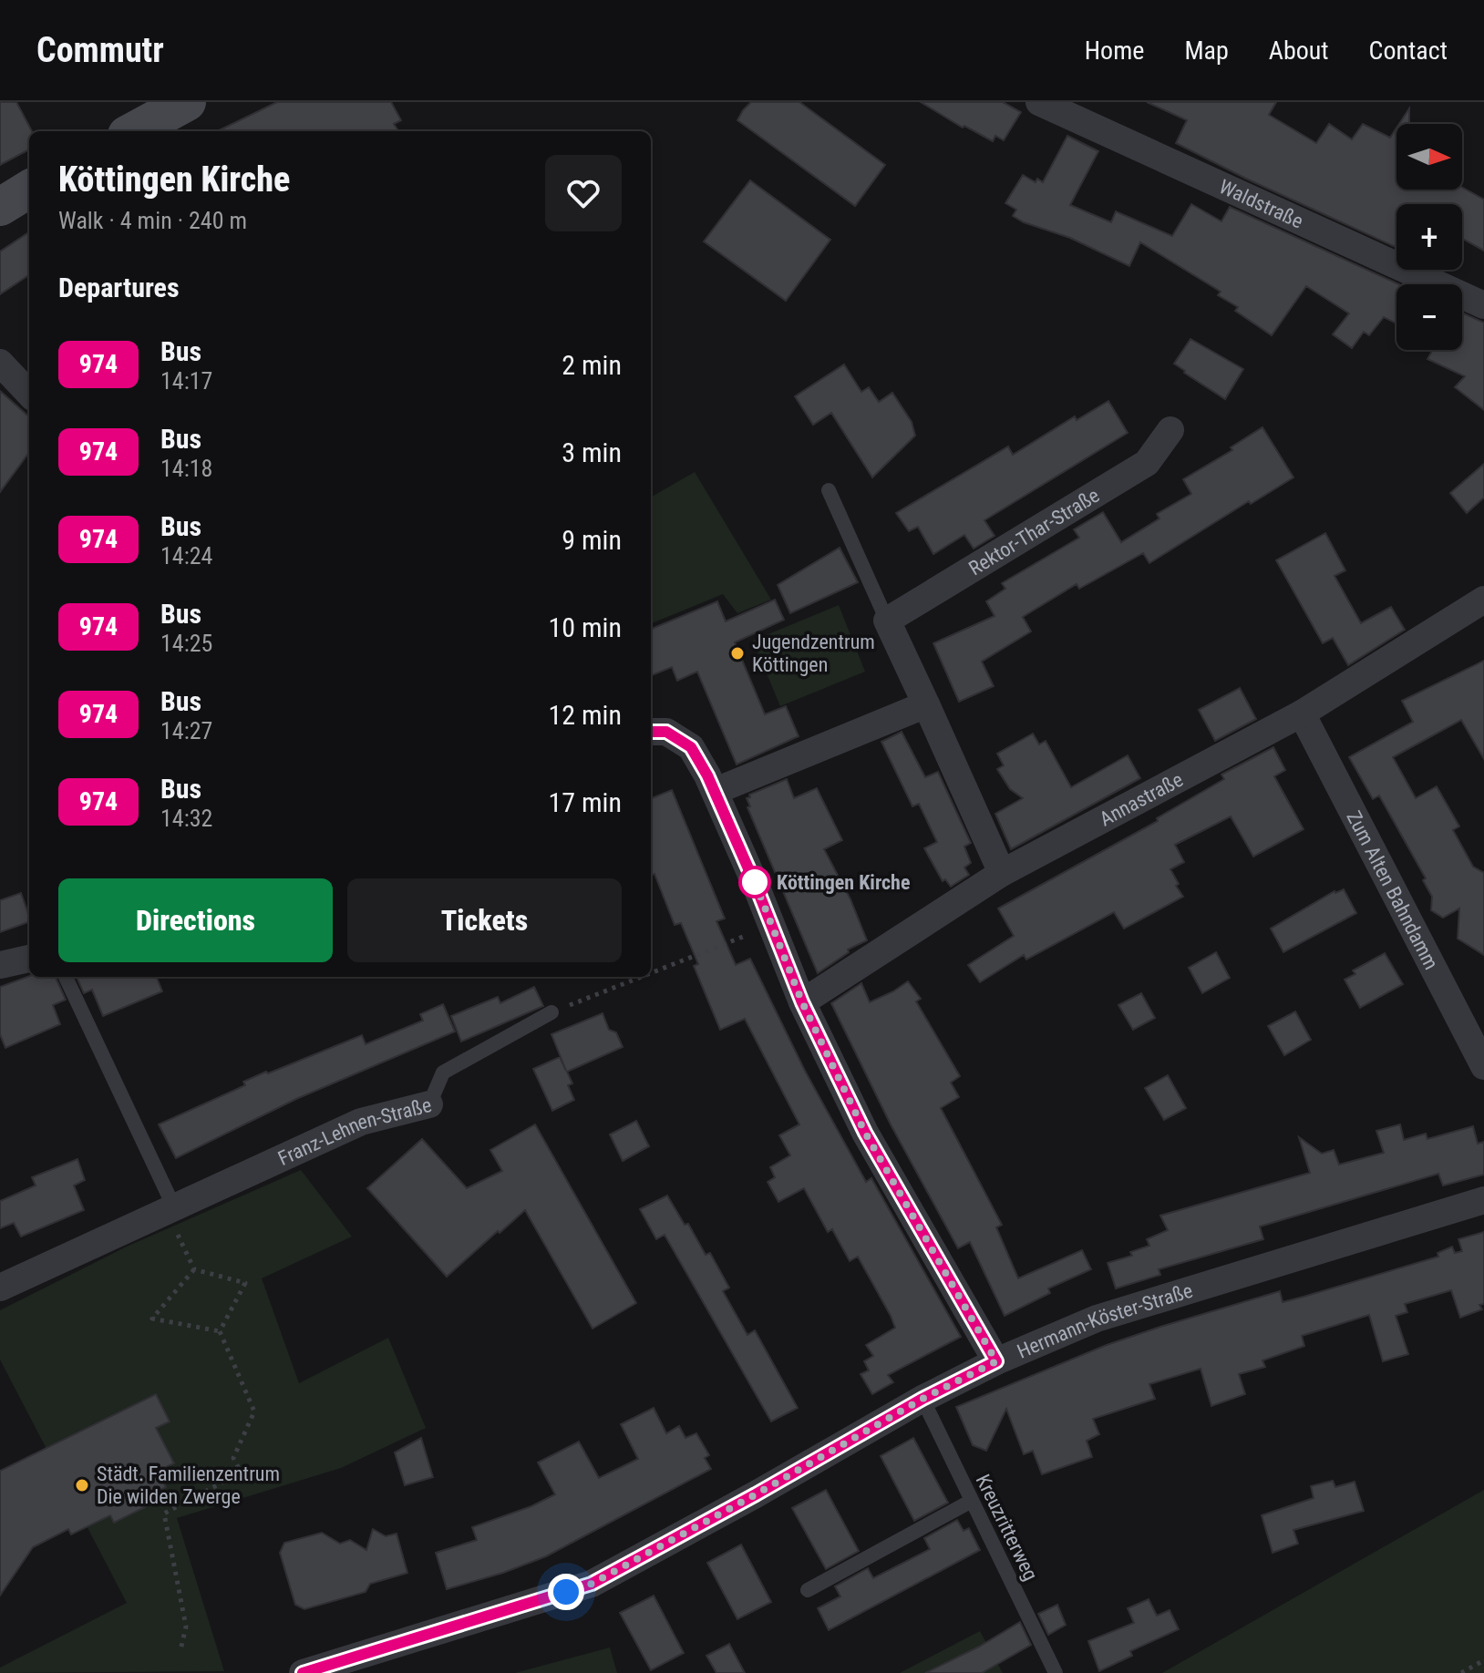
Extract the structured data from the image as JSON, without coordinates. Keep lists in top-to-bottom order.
{
  "streets": {
    "street": [
      "Waldstraße",
      "Rektor-Thar-Straße",
      "Annastraße",
      "Zum Alten Bahndamm",
      "Franz-Lehnen-Straße",
      "Hermann-Köster-Straße"
    ],
    "lane": ["Kreuzritterweg"]
  },
  "crossings": [
    ["Annastraße", "Zum Alten Bahndamm"],
    ["Hermann-Köster-Straße", "Kreuzritterweg"]
  ],
  "places": ["Jugendzentrum Köttingen", "Köttingen Kirche", "Städt. Familienzentrum Die wilden Zwerge"],
  "lines": ["bus line 974"],
  "north": "right",
  "page": {
    "header": "Commutr",
    "nav": [
      "Home",
      "Map",
      "About",
      "Contact"
    ],
    "map_buttons": ["+", "−"],
    "heading": [
      ["Köttingen Kirche", "Walk · 4 min · 240 m"],
      "Departures"
    ],
    "list": [
      {
        "mark": "974",
        "name": "Bus",
        "note": "14:17",
        "value": "2 min"
      },
      {
        "mark": "974",
        "name": "Bus",
        "note": "14:18",
        "value": "3 min"
      },
      {
        "mark": "974",
        "name": "Bus",
        "note": "14:24",
        "value": "9 min"
      },
      {
        "mark": "974",
        "name": "Bus",
        "note": "14:25",
        "value": "10 min"
      },
      {
        "mark": "974",
        "name": "Bus",
        "note": "14:27",
        "value": "12 min"
      },
      {
        "mark": "974",
        "name": "Bus",
        "note": "14:32",
        "value": "17 min"
      }
    ],
    "buttons": ["Directions", "Tickets"]
  }
}
